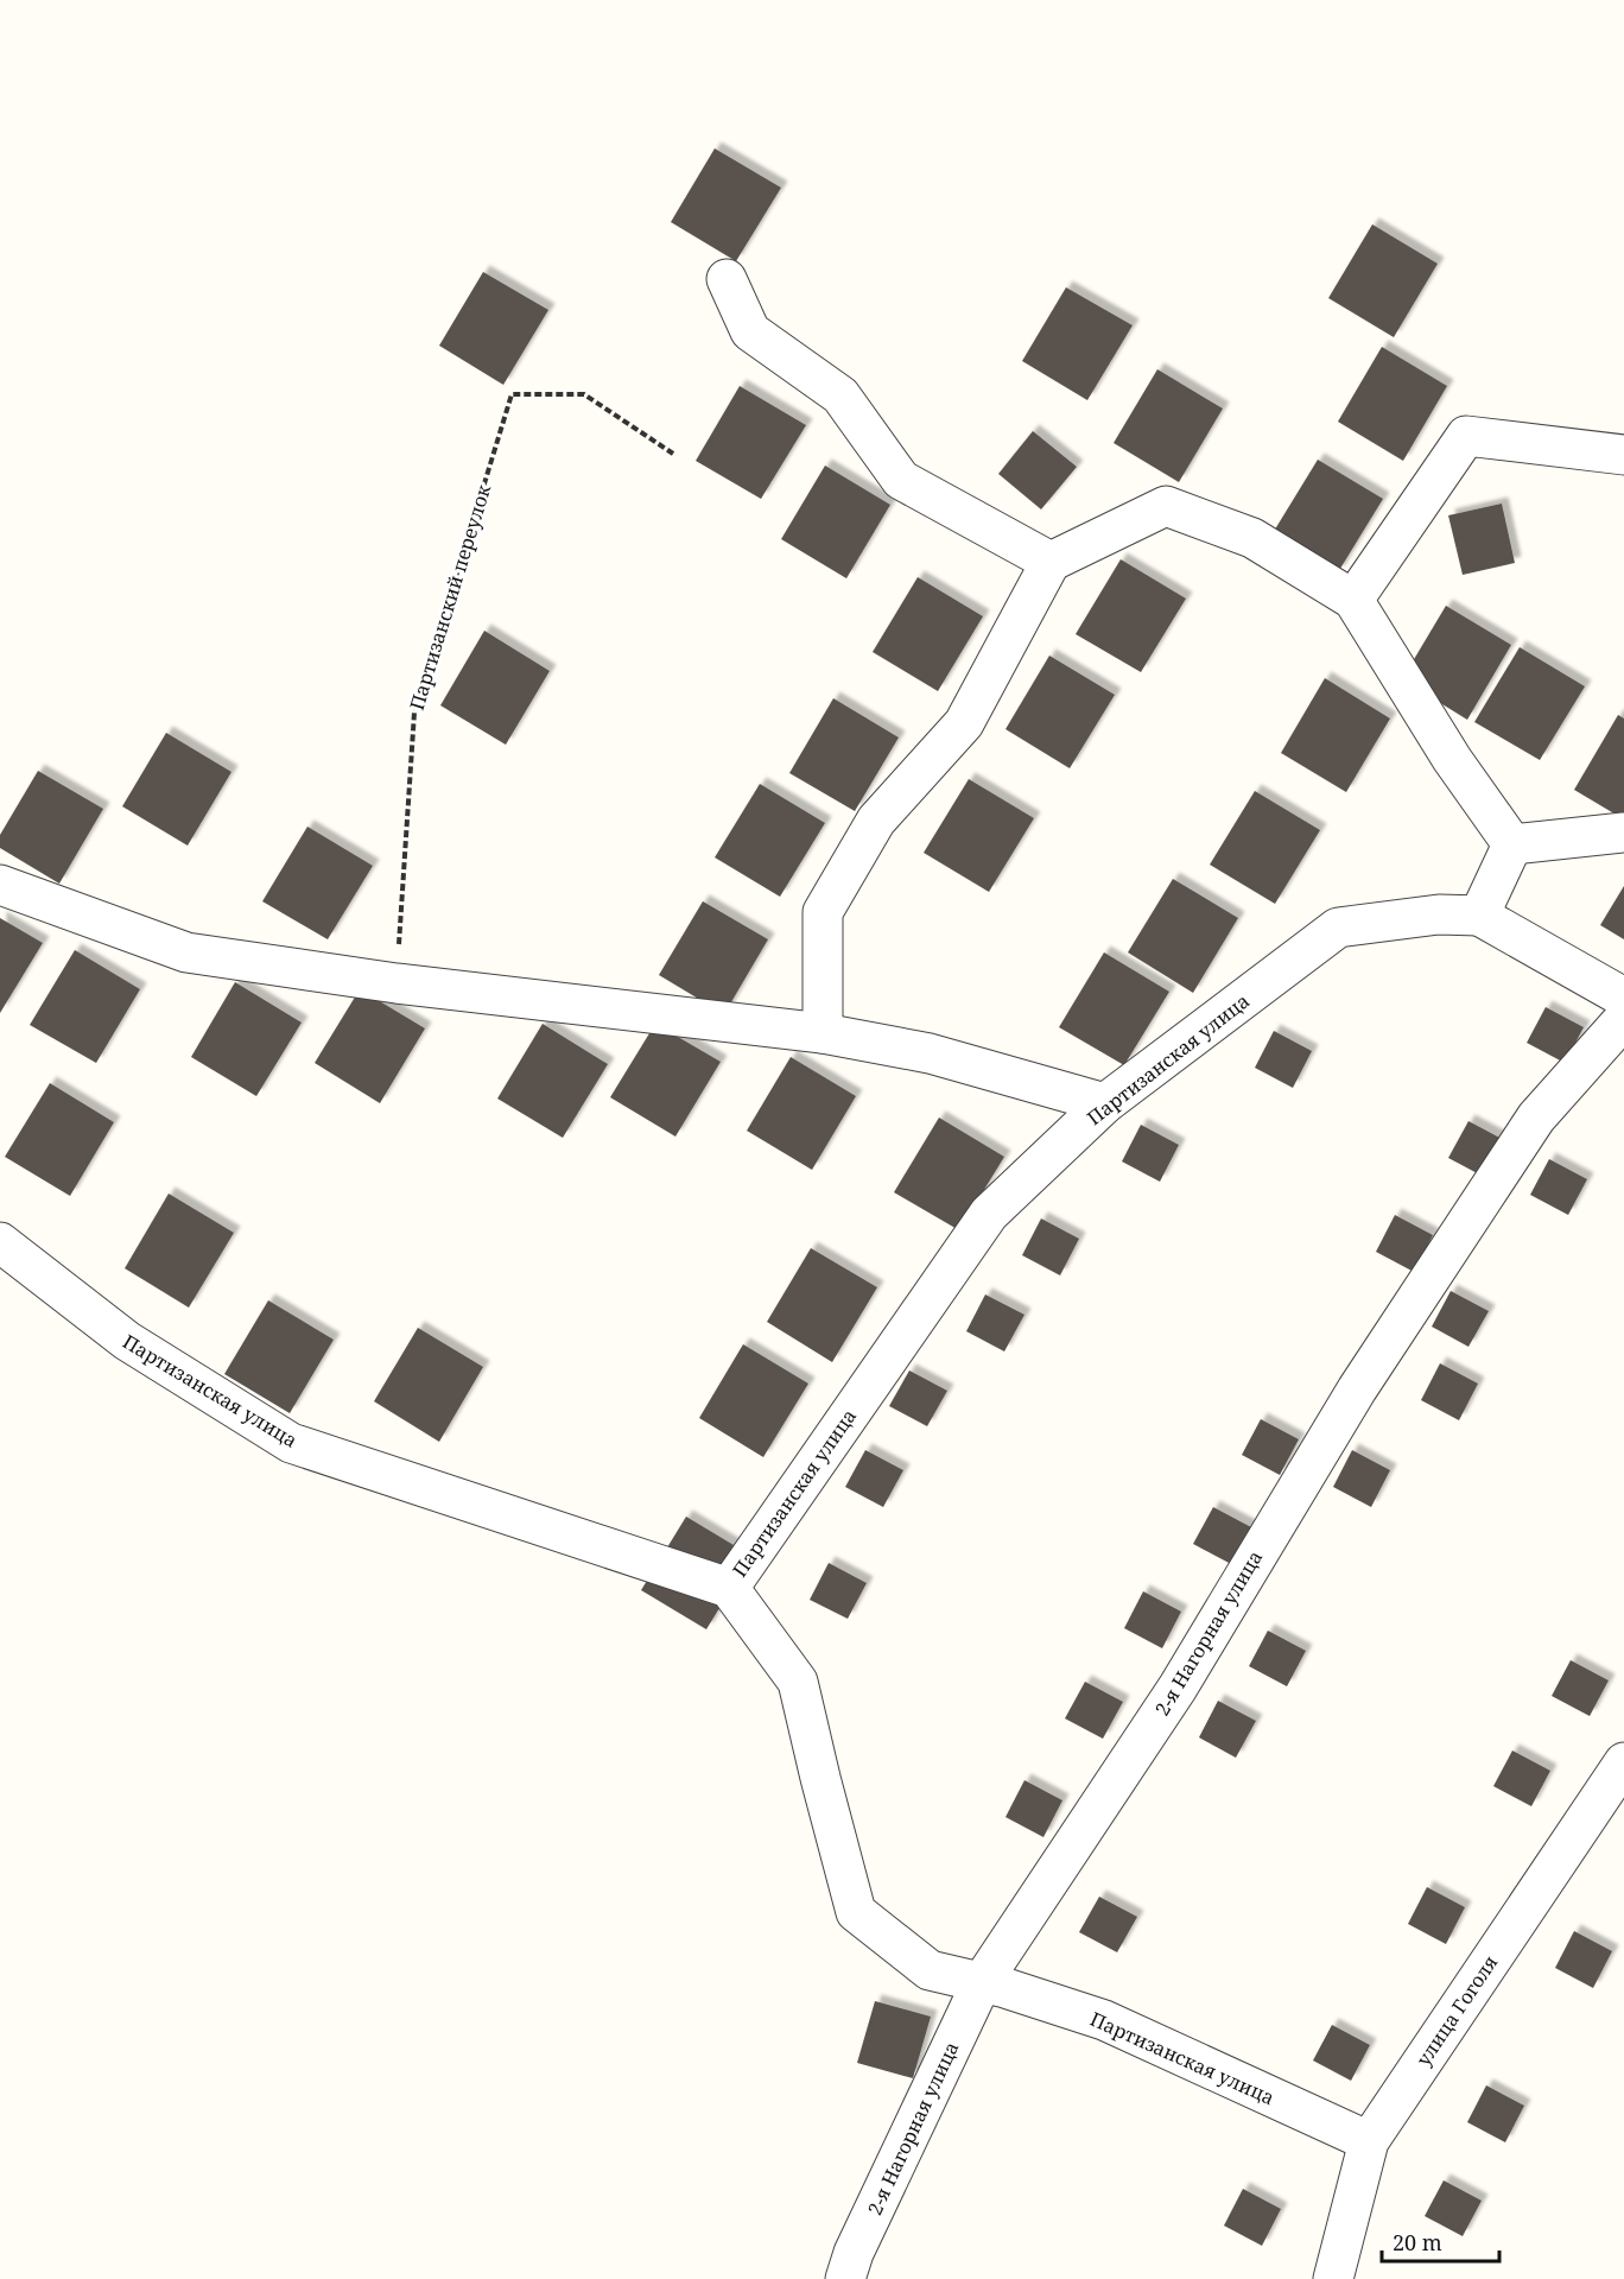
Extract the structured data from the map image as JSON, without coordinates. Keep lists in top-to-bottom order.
{
  "streets": {
    "street": ["Партизанская улица", "2-я Нагорная улица", "улица Гоголя"],
    "path": ["Партизанский переулок"]
  },
  "crossings": [
    ["Партизанская улица", "2-я Нагорная улица"],
    ["Партизанская улица", "улица Гоголя"]
  ],
  "scale_bar": "20 m"
}
